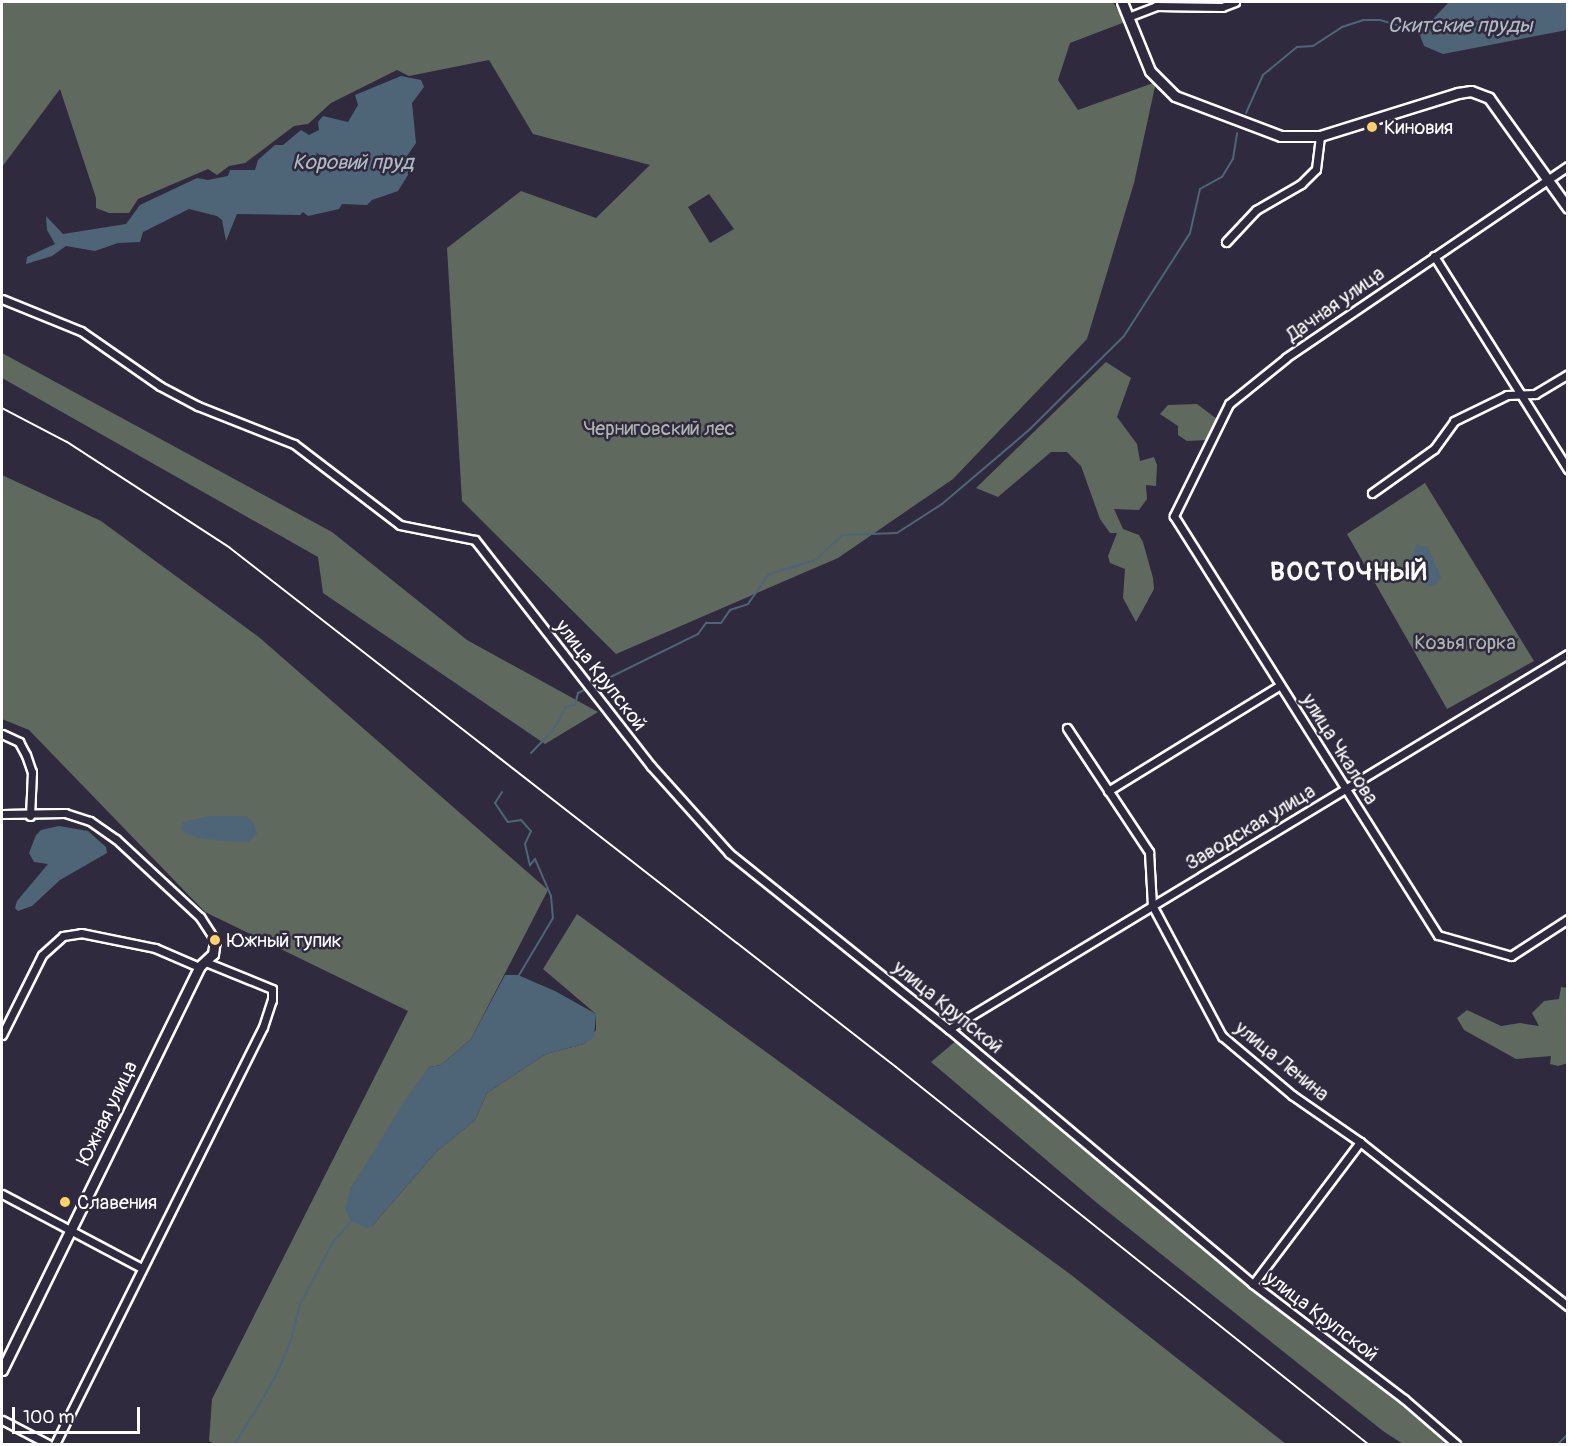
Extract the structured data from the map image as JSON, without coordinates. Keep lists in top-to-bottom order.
{
  "streets": {
    "street": [
      "Дачная улица",
      "улица Крупской",
      "улица Чкалова",
      "Заводская улица",
      "улица Ленина",
      "Южная улица"
    ]
  },
  "crossings": [
    ["Дачная улица", "улица Чкалова"],
    ["улица Крупской", "Заводская улица"],
    ["улица Чкалова", "Заводская улица"],
    ["Заводская улица", "улица Ленина"]
  ],
  "districts": ["ВОСТОЧНЫЙ"],
  "water": ["Скитские пруды", "Коровий пруд"],
  "parks": ["Черниговский лес", "Козья горка"],
  "places": ["Киновия", "Южный тупик", "Славения"],
  "scale_bar": "100 m"
}
